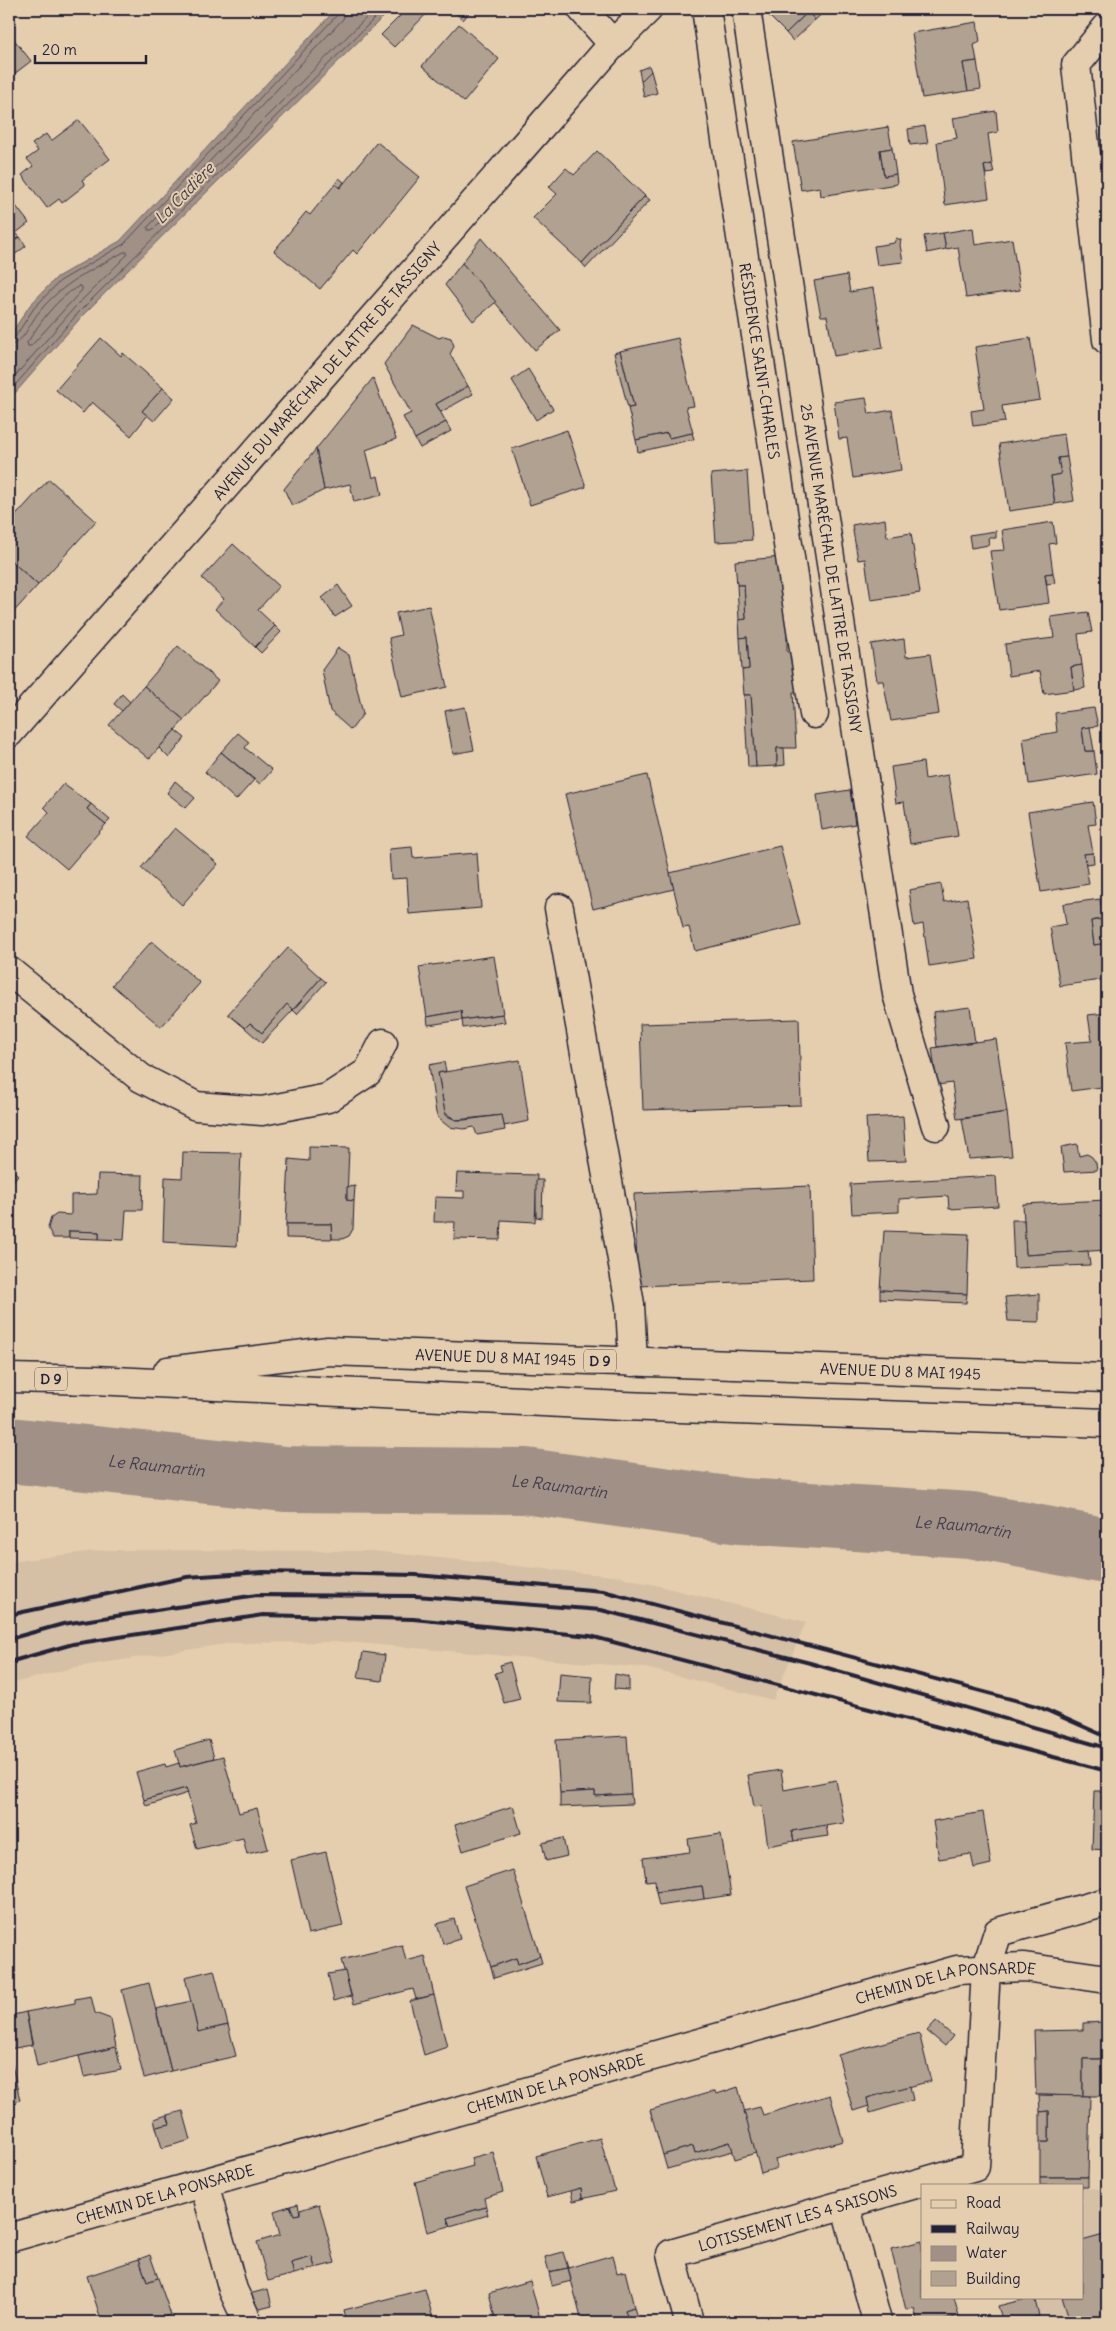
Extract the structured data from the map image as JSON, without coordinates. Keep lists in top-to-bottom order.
{
  "streets": {
    "street": [
      "RÉSIDENCE SAINT-CHARLES",
      "AVENUE DU MARÉCHAL DE LATTRE DE TASSIGNY",
      "25 AVENUE MARÉCHAL DE LATTRE DE TASSIGNY",
      "AVENUE DU 8 MAI 1945",
      "D 9",
      "CHEMIN DE LA PONSARDE",
      "LOTISSEMENT LES 4 SAISONS"
    ]
  },
  "crossings": [
    ["CHEMIN DE LA PONSARDE", "LOTISSEMENT LES 4 SAISONS"]
  ],
  "water": ["La Cadière", "Le Raumartin"],
  "legend": [
    "Road",
    "Railway",
    "Water",
    "Building"
  ],
  "scale_bar": "20 m"
}
